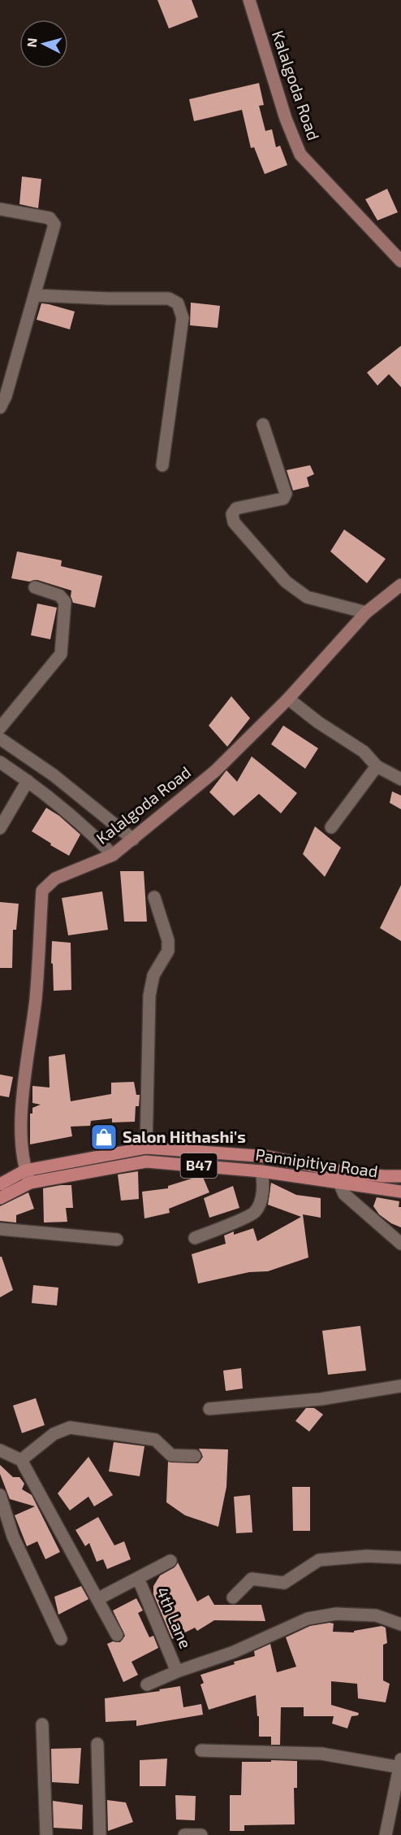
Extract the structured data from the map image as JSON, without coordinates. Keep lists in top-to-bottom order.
{
  "streets": {
    "main road": ["Pannipitiya Road", "B47"],
    "street": ["Kalalgoda Road", "4th Lane"]
  },
  "crossings": [
    ["Kalalgoda Road", "Pannipitiya Road"]
  ],
  "places": {
    "shop": ["Salon Hithashi's"]
  },
  "north": "left"
}
